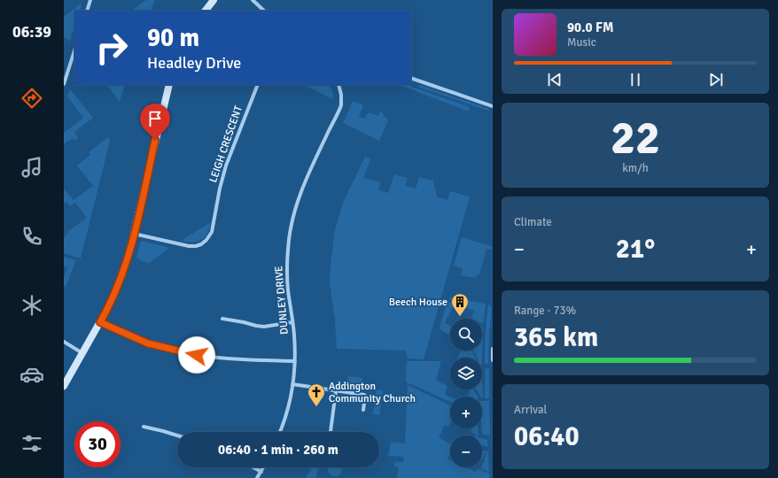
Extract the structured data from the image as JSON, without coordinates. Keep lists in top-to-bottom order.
{
  "streets": {
    "street": ["LEIGH CRESCENT", "DUNLEY DRIVE"]
  },
  "places": {
    "building": ["Beech House"],
    "church": ["Addington Community Church"]
  },
  "page": {
    "tabs": "06:39",
    "turn": ["90 m", "Headley Drive"],
    "song": ["90.0 FM", "Music"],
    "tile": [
      ["22", "km/h"],
      "Climate",
      ["Range · 73%", "365 km"],
      ["Arrival", "06:40"]
    ],
    "heat": ["−", "21°", "+"],
    "map_buttons": ["+", "−"],
    "limit": "30",
    "trip": "06:40 · 1 min · 260 m"
  }
}
